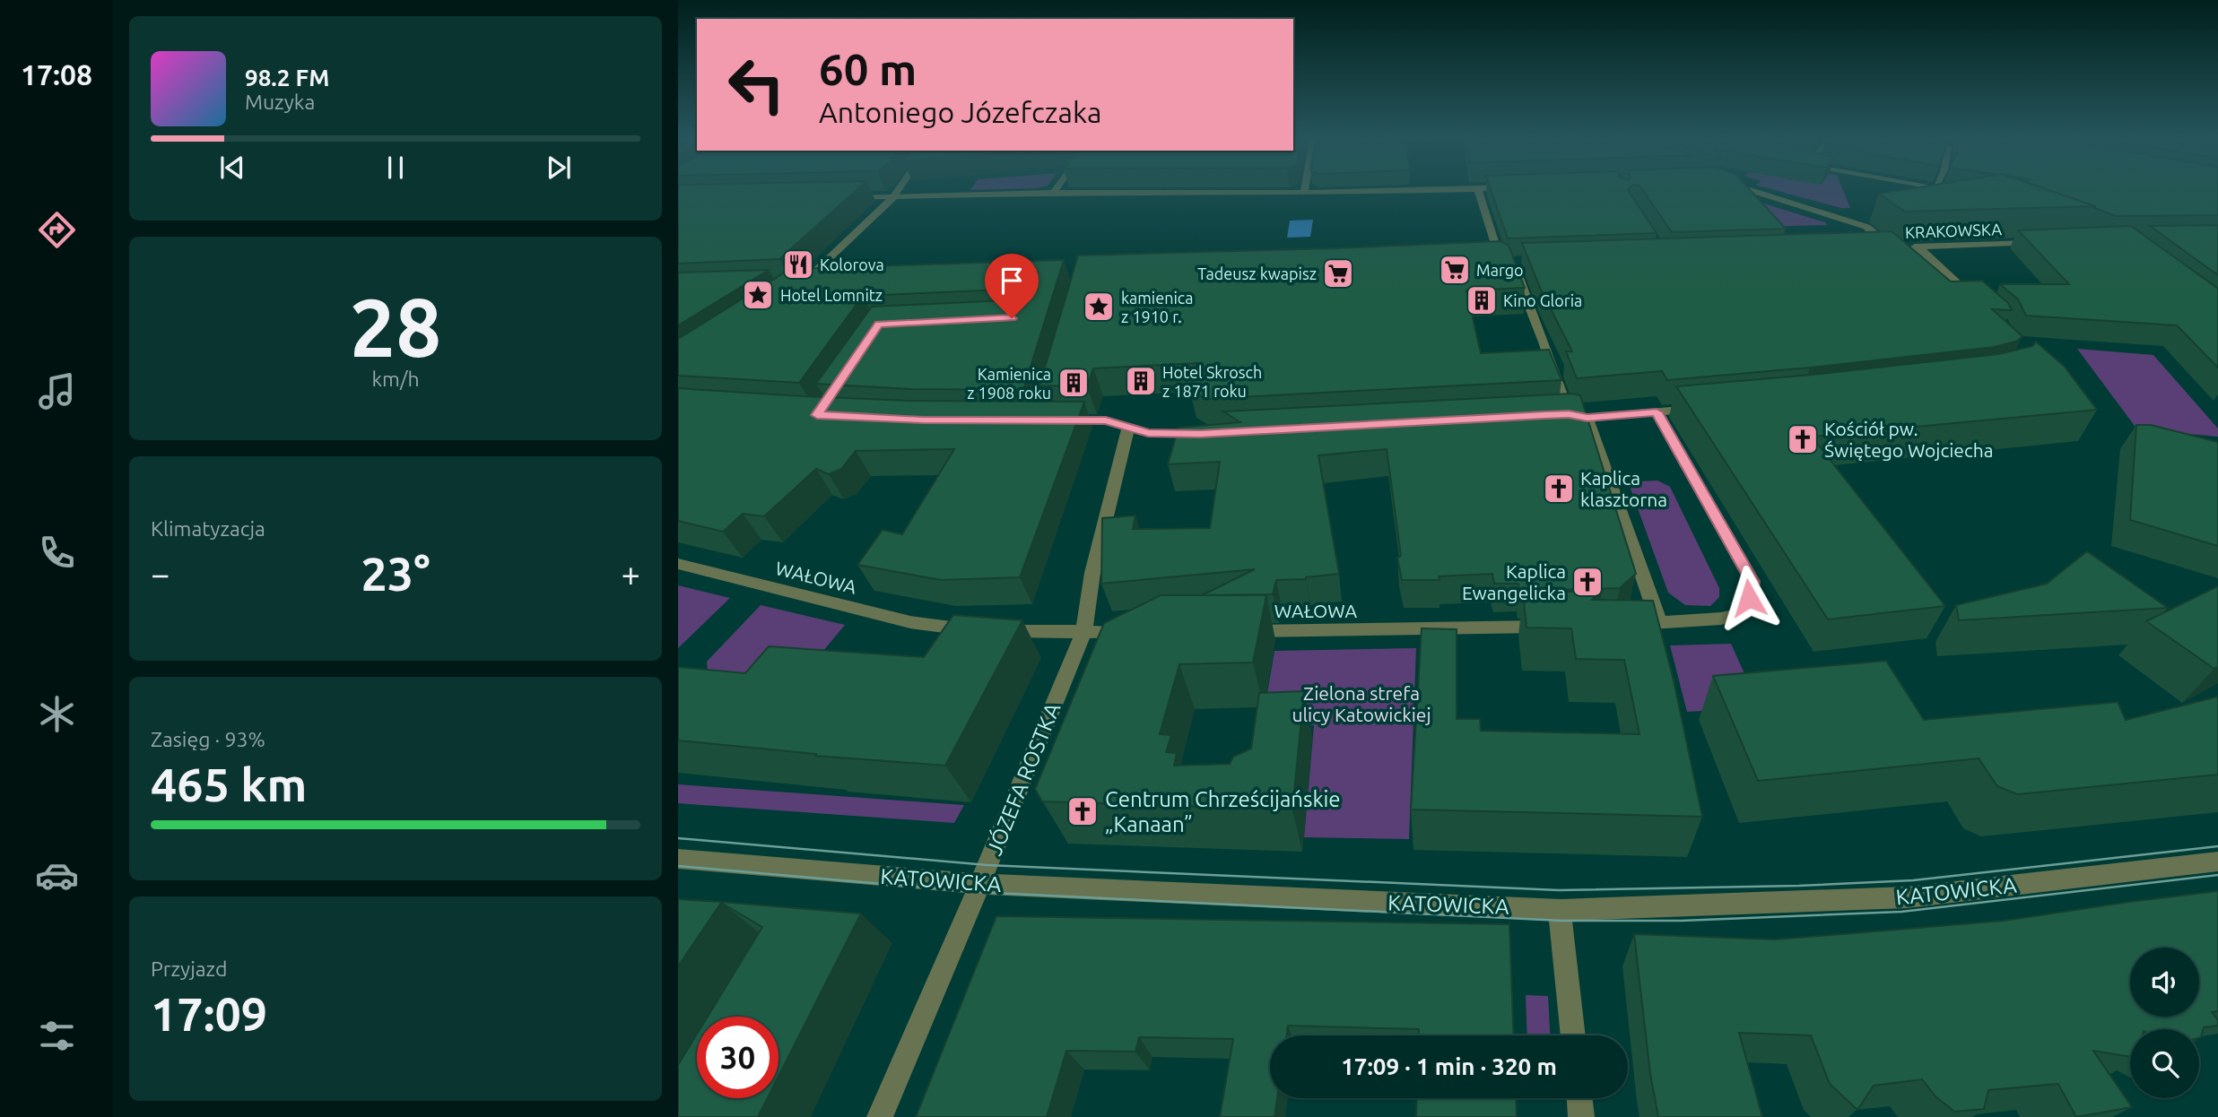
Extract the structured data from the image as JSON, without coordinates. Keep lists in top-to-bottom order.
{
  "streets": {
    "street": [
      "KRAKOWSKA",
      "WAŁOWA",
      "JÓZEFA ROSTKA",
      "KATOWICKA"
    ]
  },
  "crossings": [
    ["WAŁOWA", "JÓZEFA ROSTKA"],
    ["JÓZEFA ROSTKA", "KATOWICKA"]
  ],
  "parks": ["Zielona strefa ulicy Katowickiej"],
  "places": {
    "restaurant": ["Kolorova"],
    "supermarket": ["Margo", "Tadeusz kwapisz"],
    "place": ["Hotel Lomnitz", "kamienica z 1910 r."],
    "building": ["Kino Gloria", "Hotel Skrosch z 1871 roku", "Kamienica z 1908 roku"],
    "church": [
      "Kościół pw. Świętego Wojciecha",
      "Kaplica klasztorna",
      "Kaplica Ewangelicka",
      "Centrum Chrześcijańskie „Kanaan”"
    ]
  },
  "page": {
    "tabs": "17:08",
    "turn": ["60 m", "Antoniego Józefczaka"],
    "song": ["98.2 FM", "Muzyka"],
    "tile": [
      ["28", "km/h"],
      "Klimatyzacja",
      ["Zasięg · 93%", "465 km"],
      ["Przyjazd", "17:09"]
    ],
    "heat": ["−", "23°", "+"],
    "limit": "30",
    "trip": "17:09 · 1 min · 320 m"
  }
}
